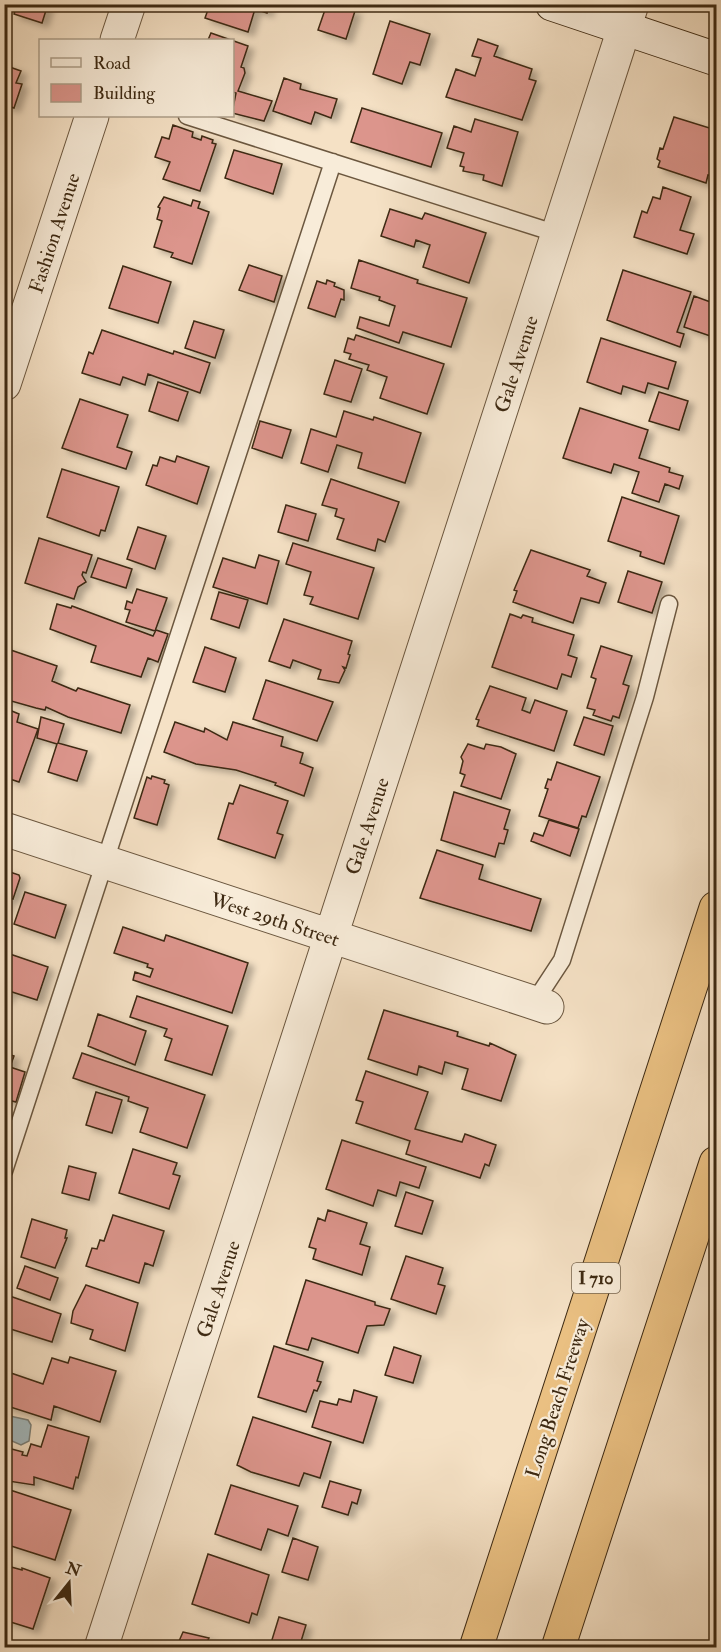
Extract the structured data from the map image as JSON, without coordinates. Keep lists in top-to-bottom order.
{
  "streets": {
    "highway": ["I 710", "Long Beach Freeway"],
    "street": ["Fashion Avenue", "Gale Avenue", "West 29th Street"]
  },
  "crossings": [
    ["Gale Avenue", "West 29th Street"]
  ],
  "legend": ["Road", "Building"],
  "north": "top"
}
